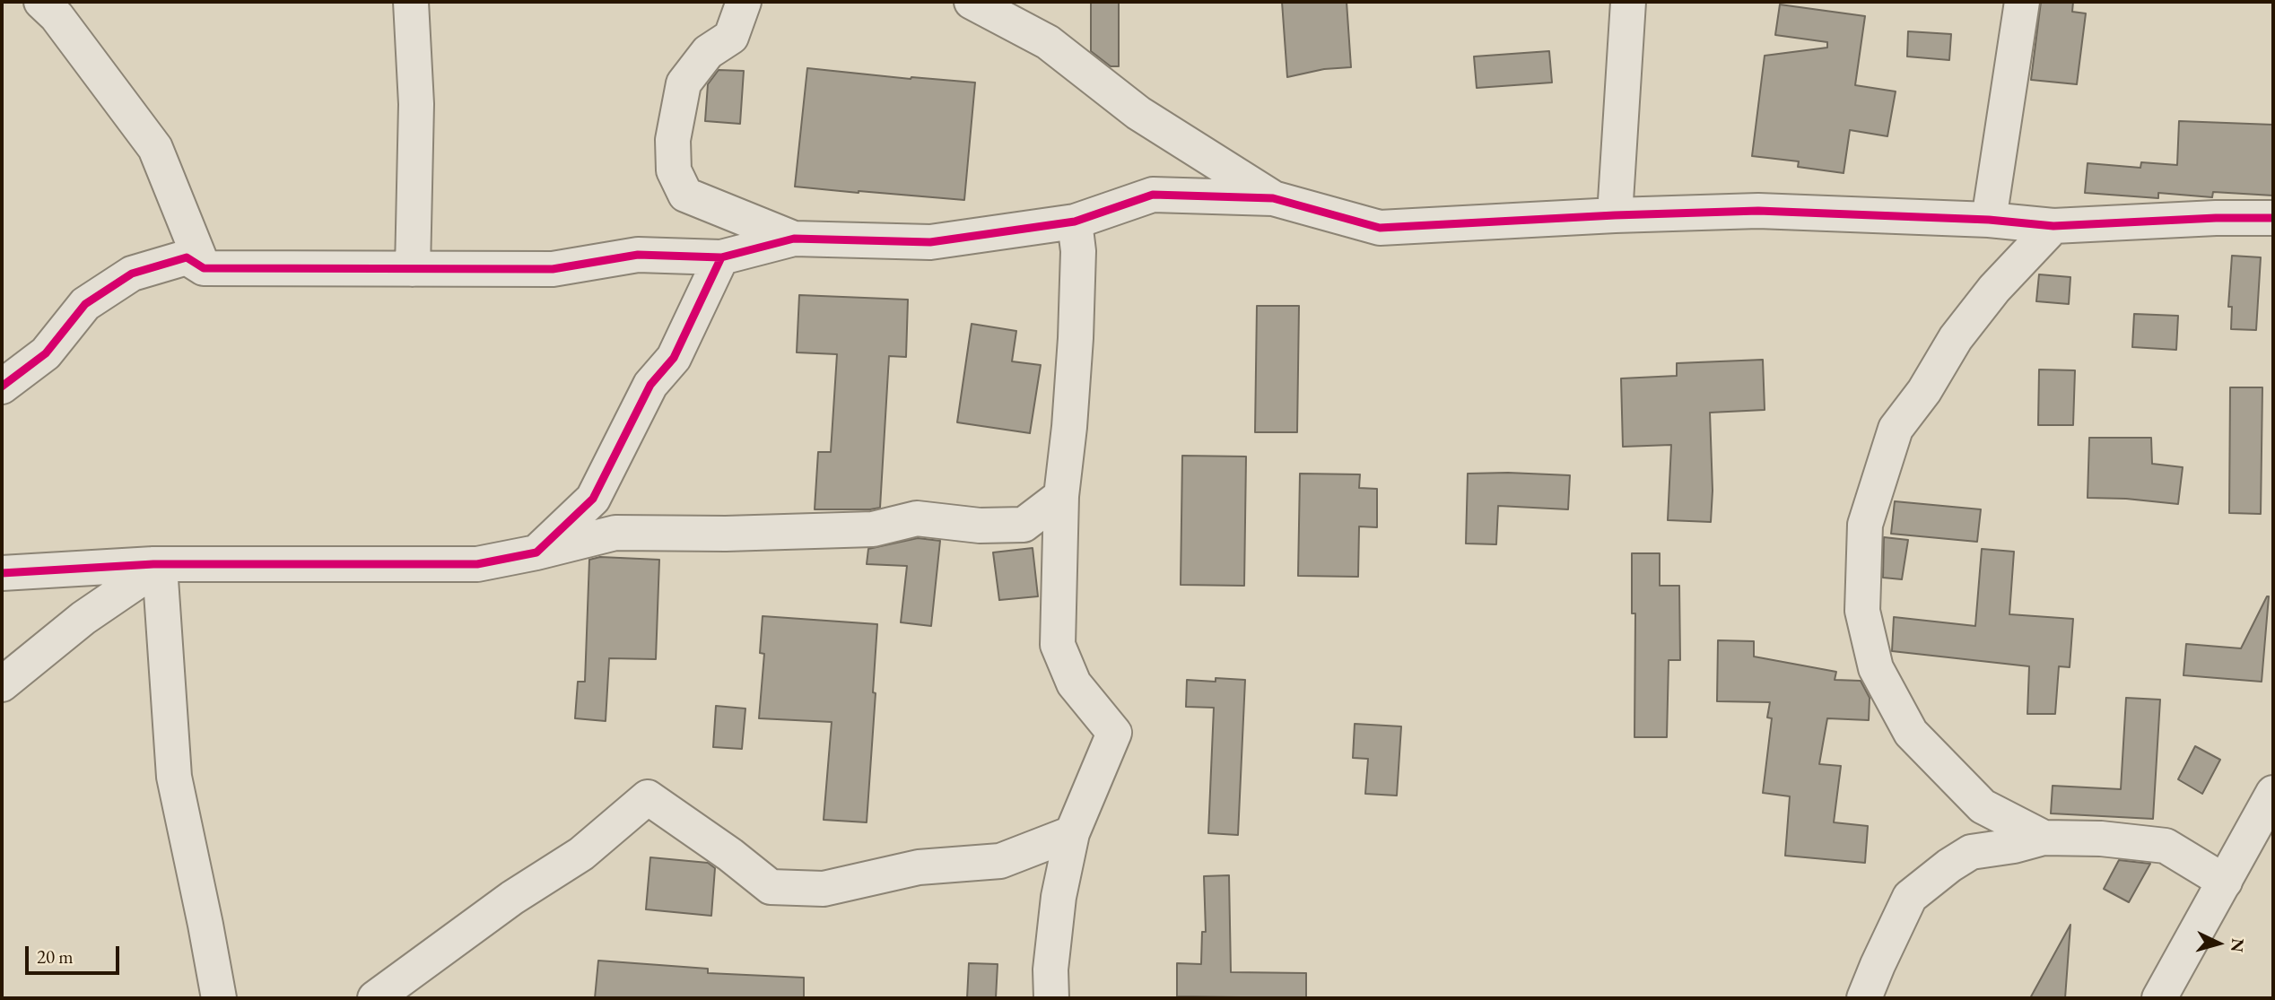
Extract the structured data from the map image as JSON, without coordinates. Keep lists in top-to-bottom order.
{
  "scale_bar": "20 m",
  "north": "right"
}
